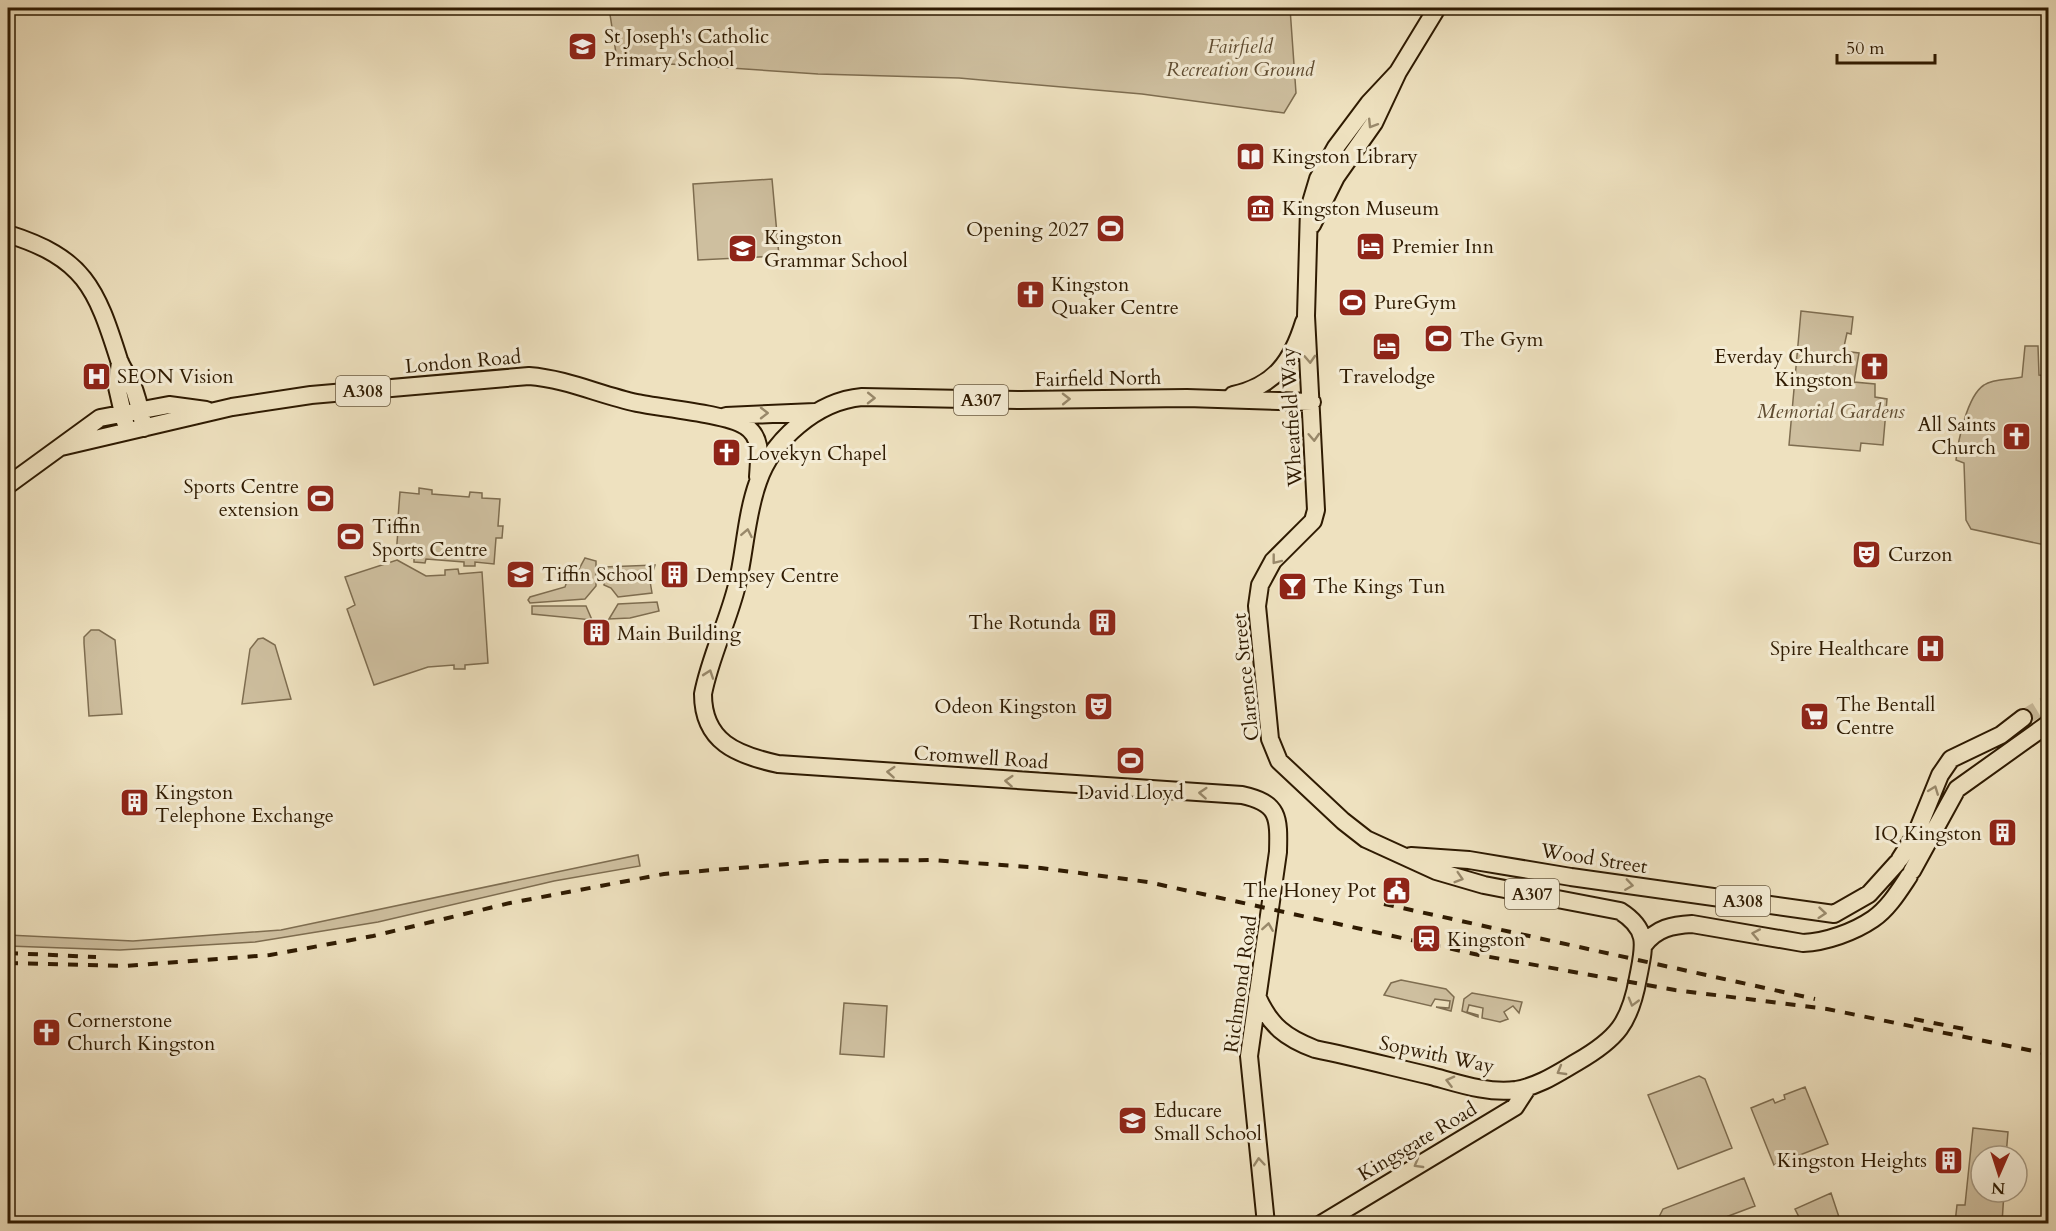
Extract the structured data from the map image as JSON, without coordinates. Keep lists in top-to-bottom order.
{
  "streets": {
    "main road": [
      "London Road",
      "Fairfield North",
      "A308",
      "A307",
      "Wheatfield Way",
      "Clarence Street",
      "Cromwell Road",
      "Wood Street",
      "Richmond Road",
      "Sopwith Way",
      "Kingsgate Road"
    ]
  },
  "crossings": [
    ["London Road", "A308"],
    ["Fairfield North", "A308"],
    ["Fairfield North", "A307"],
    ["Fairfield North", "Wheatfield Way"],
    ["A308", "A307"],
    ["A308", "Cromwell Road"],
    ["A307", "Cromwell Road"],
    ["A307", "Wood Street"],
    ["A307", "Sopwith Way"],
    ["Wheatfield Way", "Clarence Street"],
    ["Clarence Street", "Wood Street"],
    ["Cromwell Road", "Richmond Road"],
    ["Wood Street", "Sopwith Way"],
    ["Richmond Road", "Sopwith Way"],
    ["Sopwith Way", "Kingsgate Road"]
  ],
  "one_way": [
    "Fairfield North",
    "Clarence Street",
    "Richmond Road",
    "Kingsgate Road"
  ],
  "parks": ["Fairfield Recreation Ground", "Memorial Gardens"],
  "places": {
    "school or university": [
      "St Joseph's Catholic Primary School",
      "Kingston Grammar School",
      "Tiffin School",
      "Educare Small School"
    ],
    "library": ["Kingston Library"],
    "museum": ["Kingston Museum"],
    "sports": [
      "Opening 2027",
      "PureGym",
      "The Gym",
      "Sports Centre extension",
      "Tiffin Sports Centre",
      "David Lloyd"
    ],
    "hotel": ["Premier Inn", "Travelodge"],
    "church": [
      "Kingston Quaker Centre",
      "Everday Church Kingston",
      "All Saints Church",
      "Lovekyn Chapel",
      "Cornerstone Church Kingston"
    ],
    "hospital": ["SEON Vision", "Spire Healthcare"],
    "theatre": ["Curzon", "Odeon Kingston"],
    "building": [
      "Dempsey Centre",
      "The Rotunda",
      "Main Building",
      "Kingston Telephone Exchange",
      "IQ Kingston",
      "Kingston Heights"
    ],
    "bar": ["The Kings Tun"],
    "supermarket": ["The Bentall Centre"],
    "public building": ["The Honey Pot"],
    "station": ["Kingston"]
  },
  "scale_bar": "50 m",
  "north": "bottom"
}
